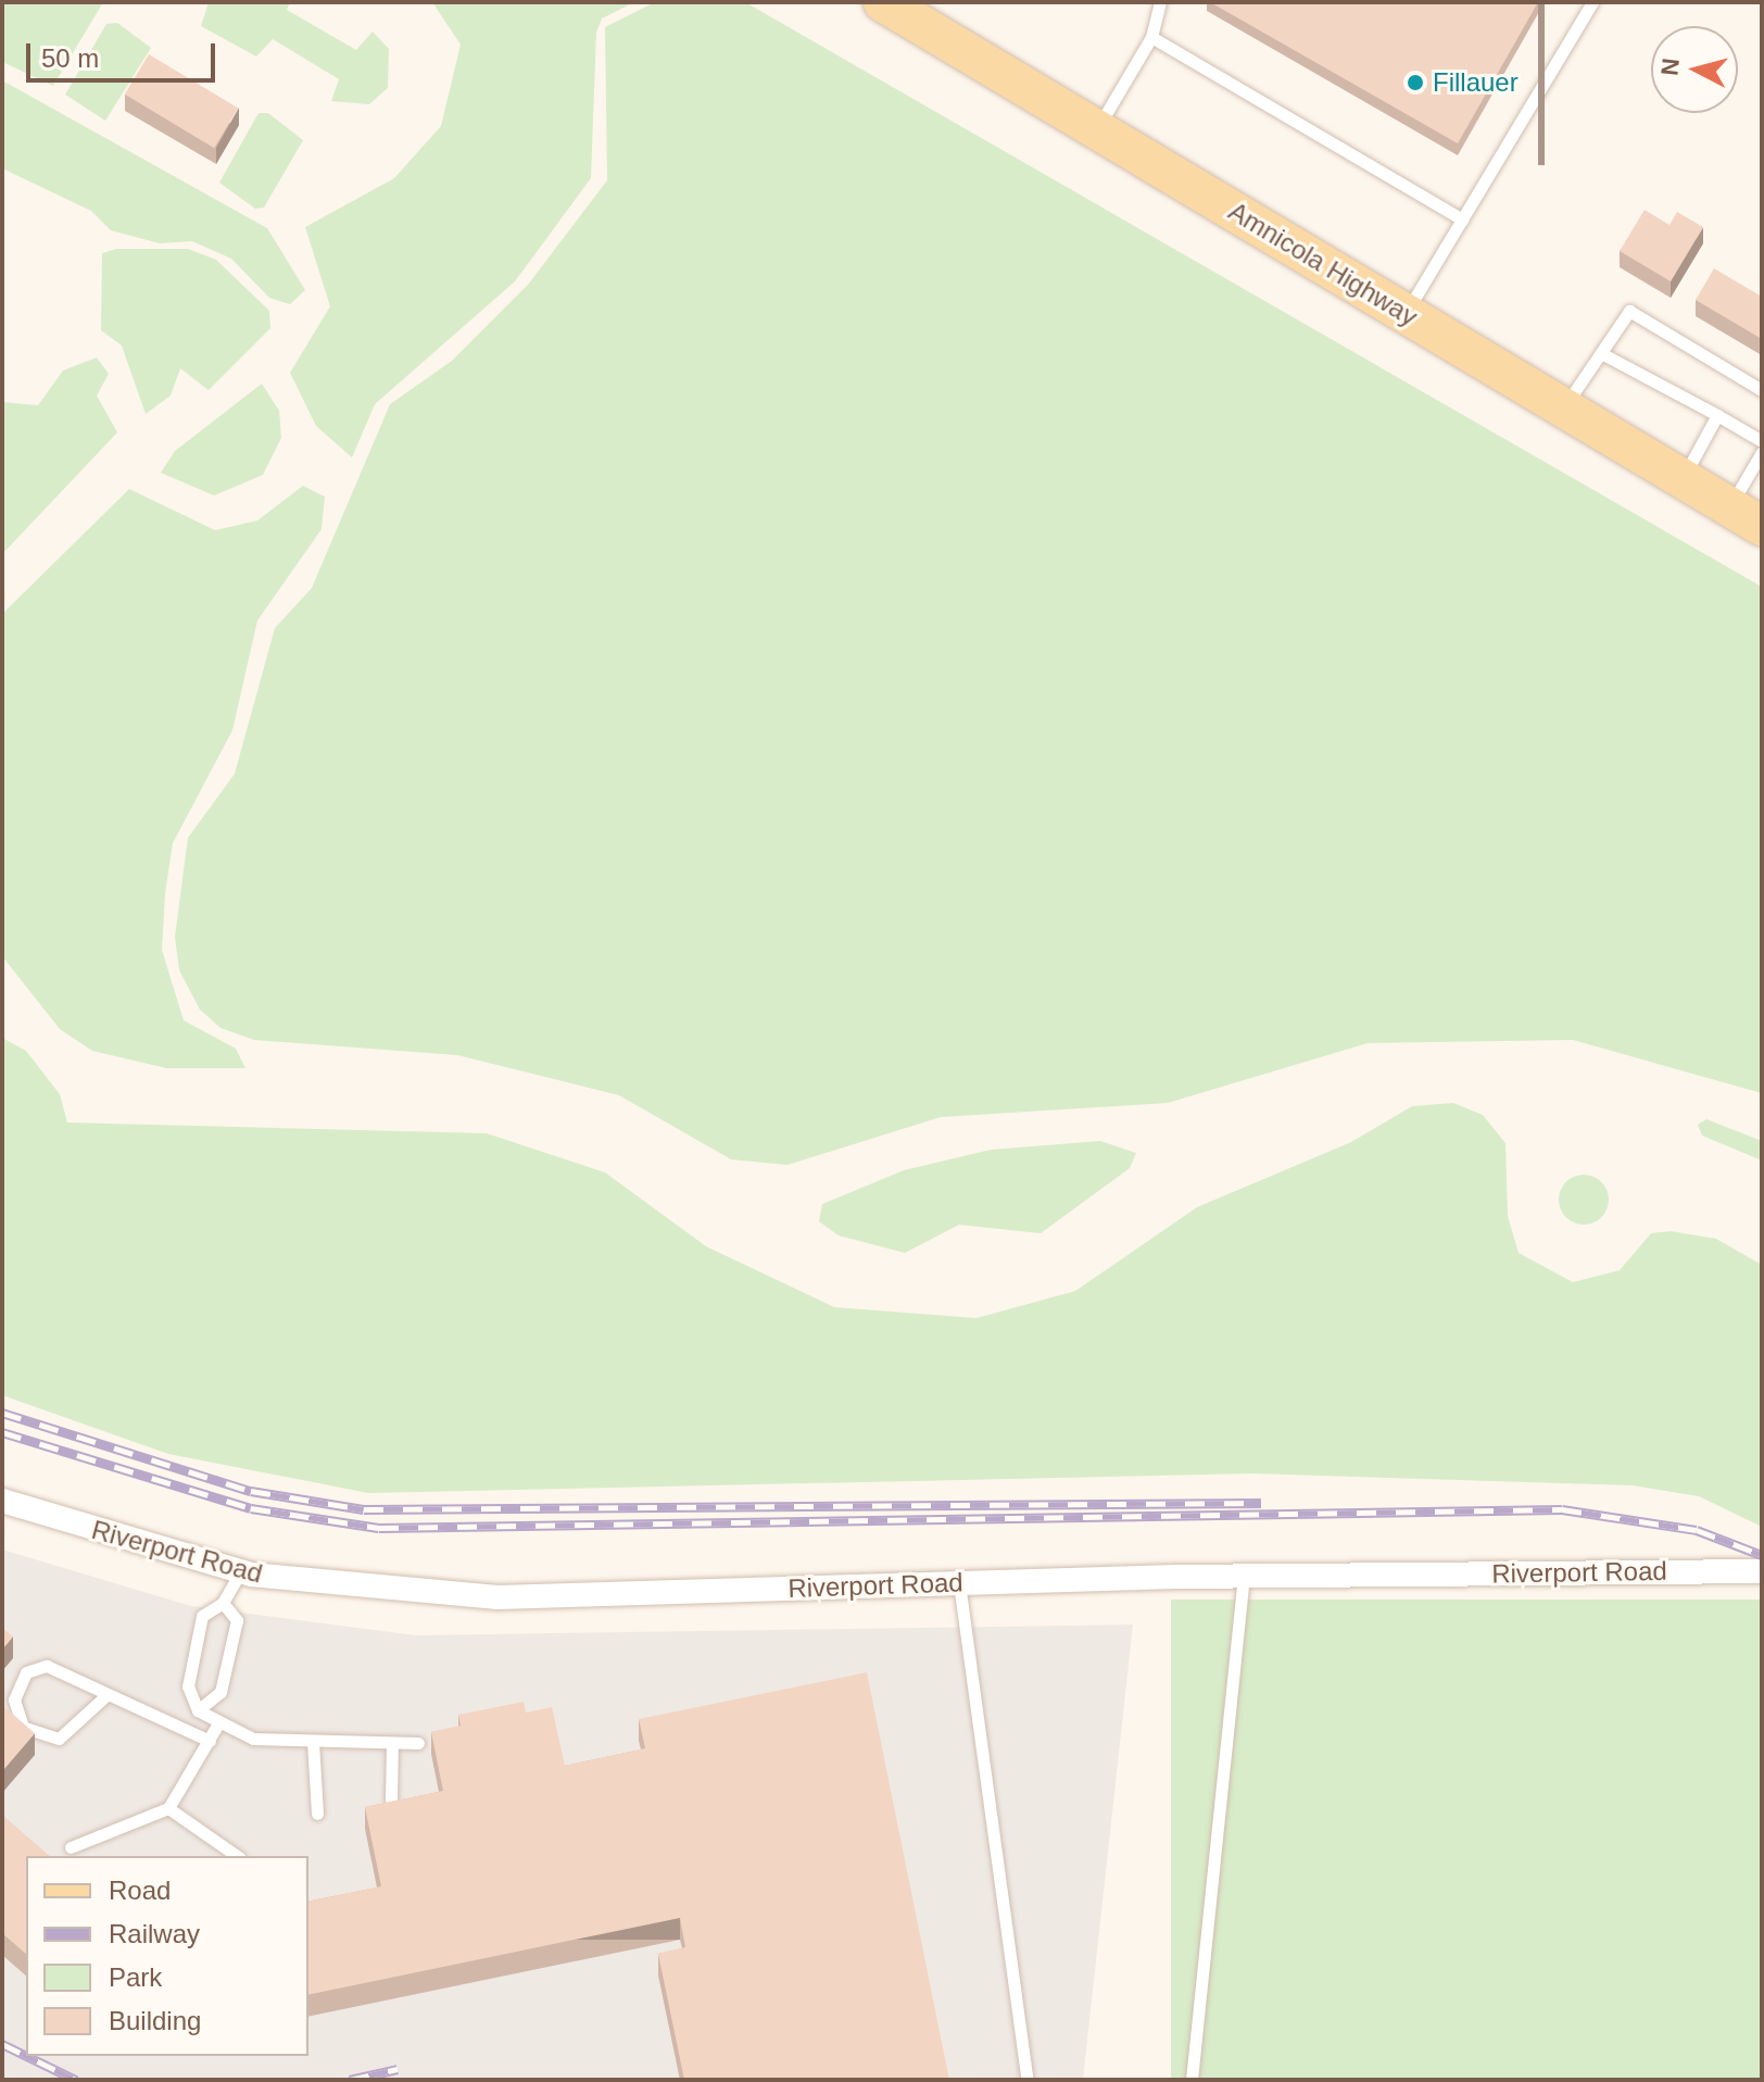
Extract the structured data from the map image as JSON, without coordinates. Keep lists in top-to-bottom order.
{
  "streets": {
    "main road": ["Amnicola Highway"],
    "street": ["Riverport Road"]
  },
  "places": ["Fillauer"],
  "legend": [
    "Road",
    "Railway",
    "Park",
    "Building"
  ],
  "scale_bar": "50 m",
  "north": "left"
}
